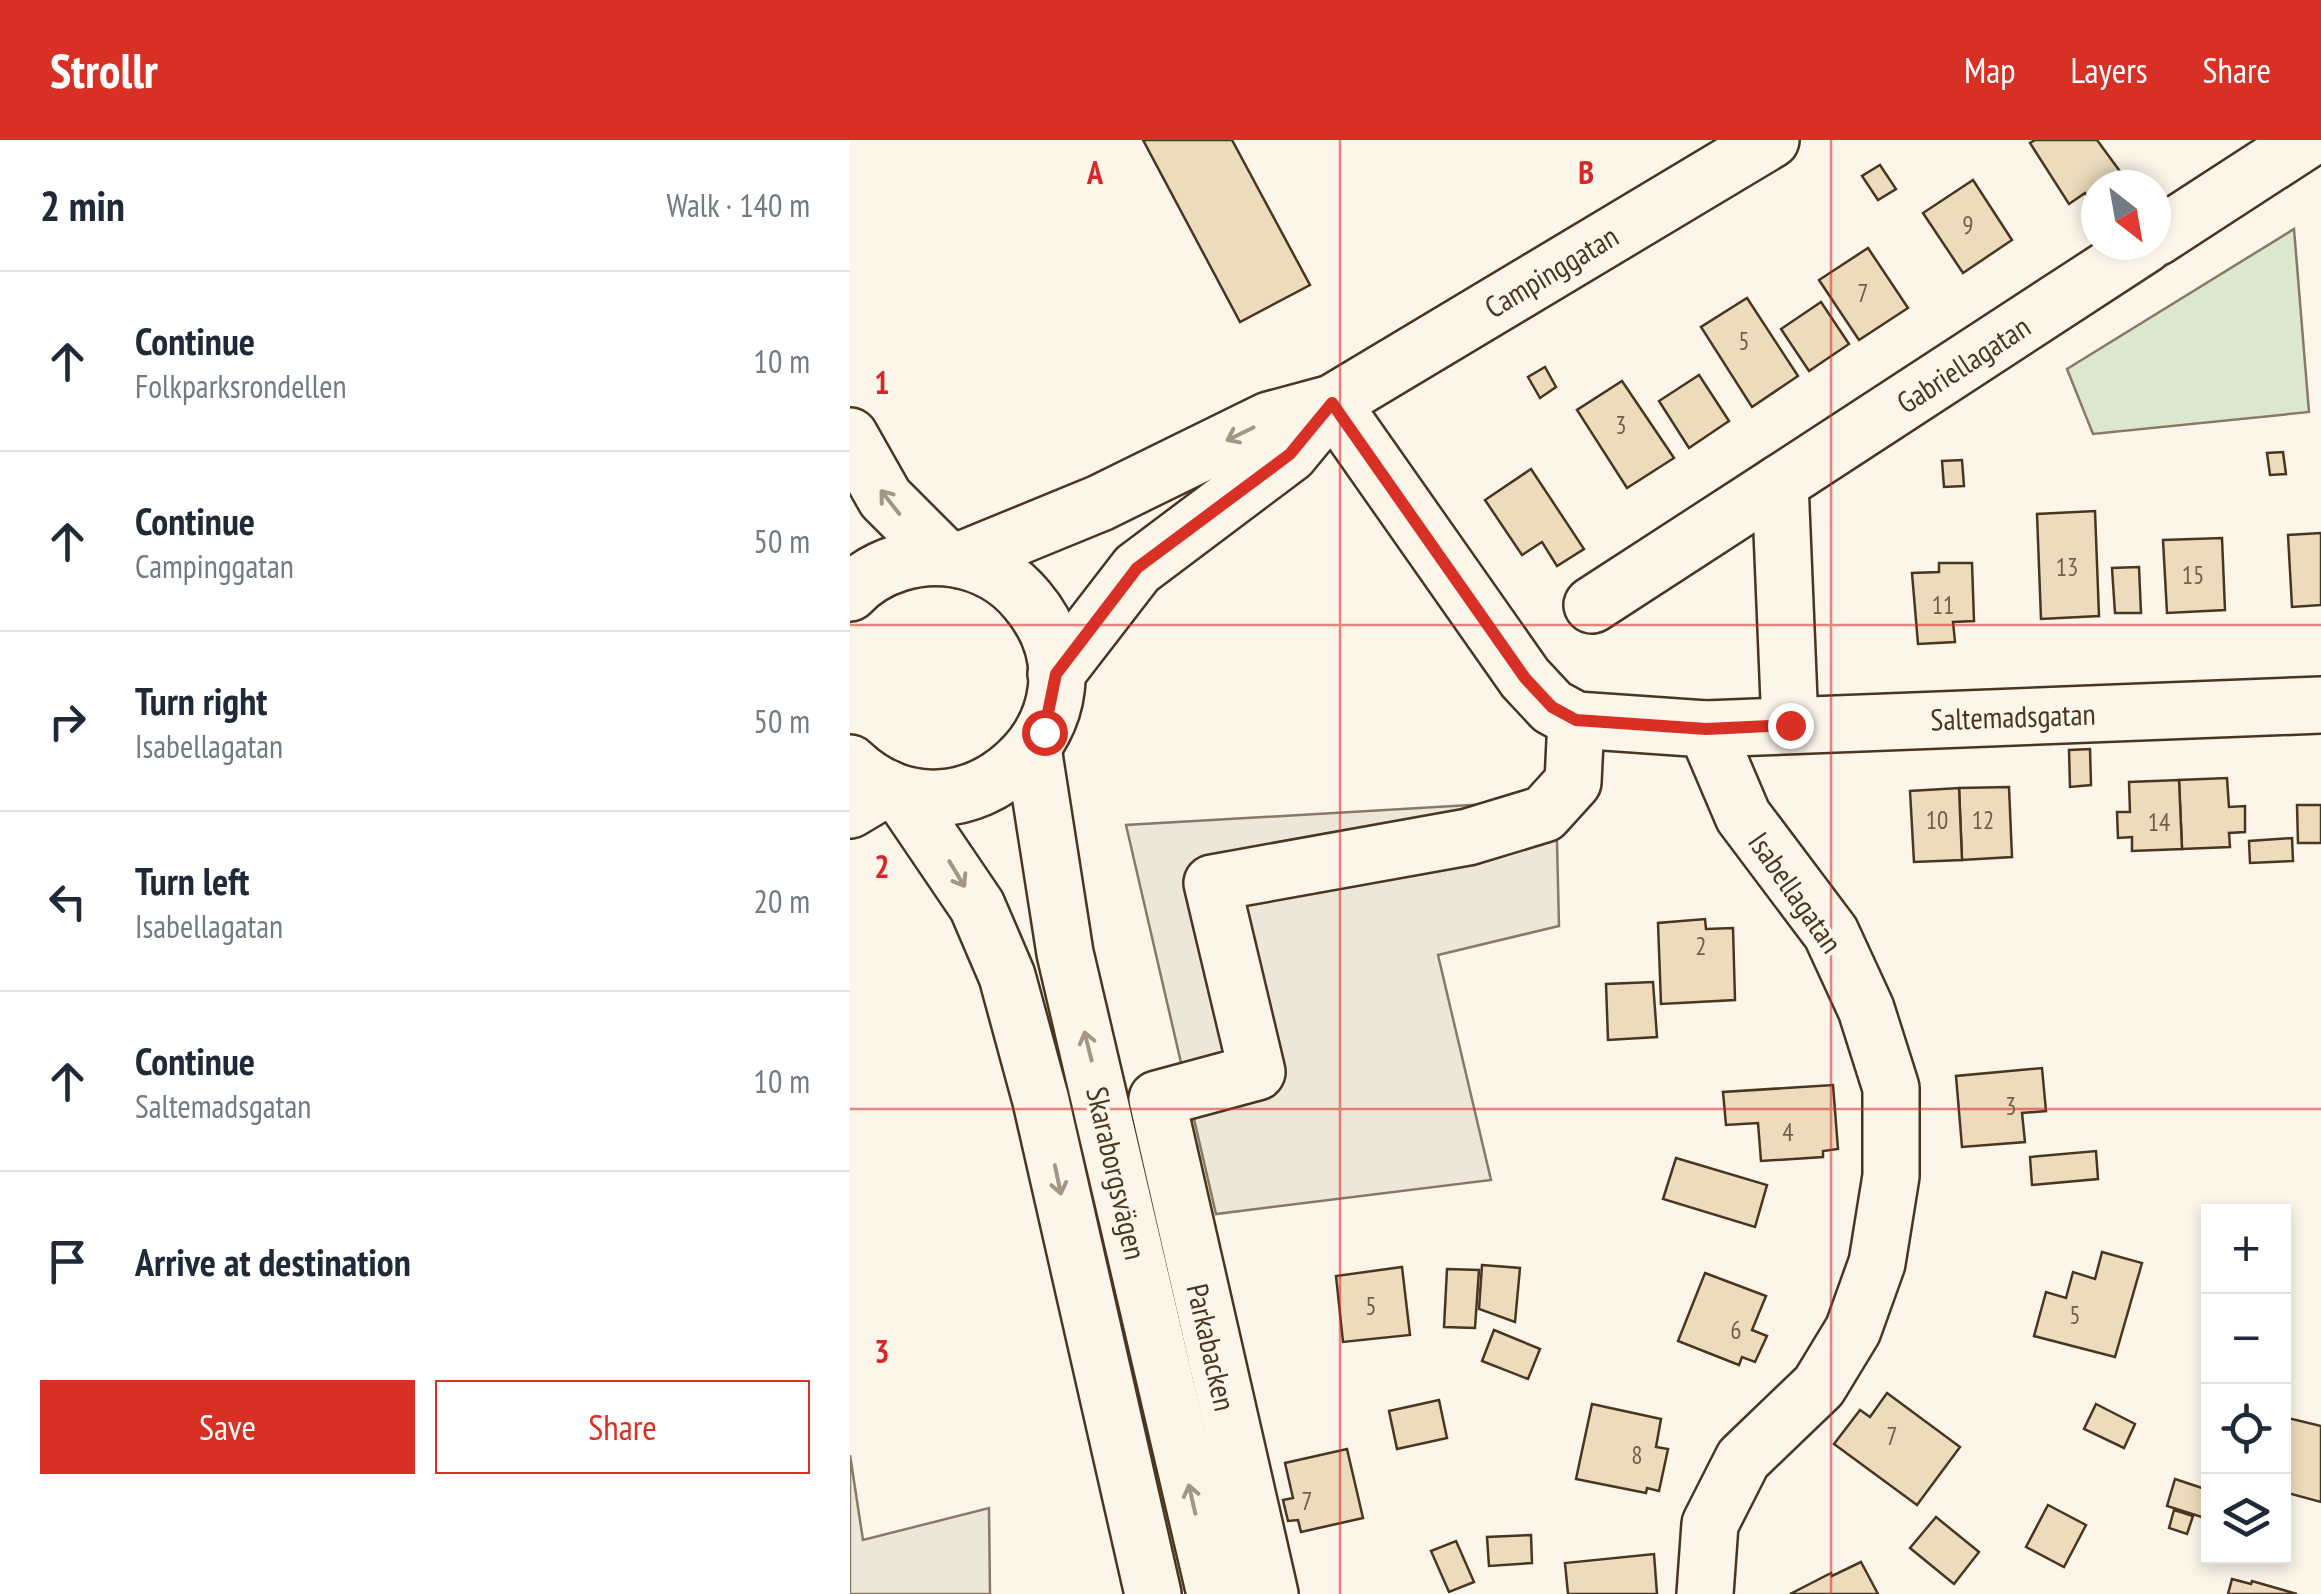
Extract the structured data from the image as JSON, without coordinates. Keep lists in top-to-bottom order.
{
  "streets": {
    "street": [
      "Campinggatan",
      "Gabriellagatan",
      "Saltemadsgatan",
      "Isabellagatan",
      "Skaraborgsvägen",
      "Parkabacken"
    ]
  },
  "crossings": [
    ["Saltemadsgatan", "Isabellagatan"]
  ],
  "house_numbers": [
    "9",
    "7",
    "5",
    "3",
    "13",
    "15",
    "11",
    "10",
    "12",
    "14",
    "2",
    "3",
    "4",
    "5",
    "5",
    "6",
    "7",
    "8",
    "7"
  ],
  "north": "bottom right",
  "page": {
    "header": "Strollr",
    "nav": ["Map", "Layers", "Share"],
    "heading": ["2 min", "Walk · 140 m"],
    "list": [
      ["Continue", "Folkparksrondellen", "10 m"],
      ["Continue", "Campinggatan", "50 m"],
      ["Turn right", "Isabellagatan", "50 m"],
      ["Turn left", "Isabellagatan", "20 m"],
      ["Continue", "Saltemadsgatan", "10 m"],
      "Arrive at destination"
    ],
    "map_buttons": ["+", "−"],
    "buttons": ["Save", "Share"]
  },
  "grid": {
    "columns": ["A", "B"],
    "rows": ["1", "2", "3"]
  }
}
